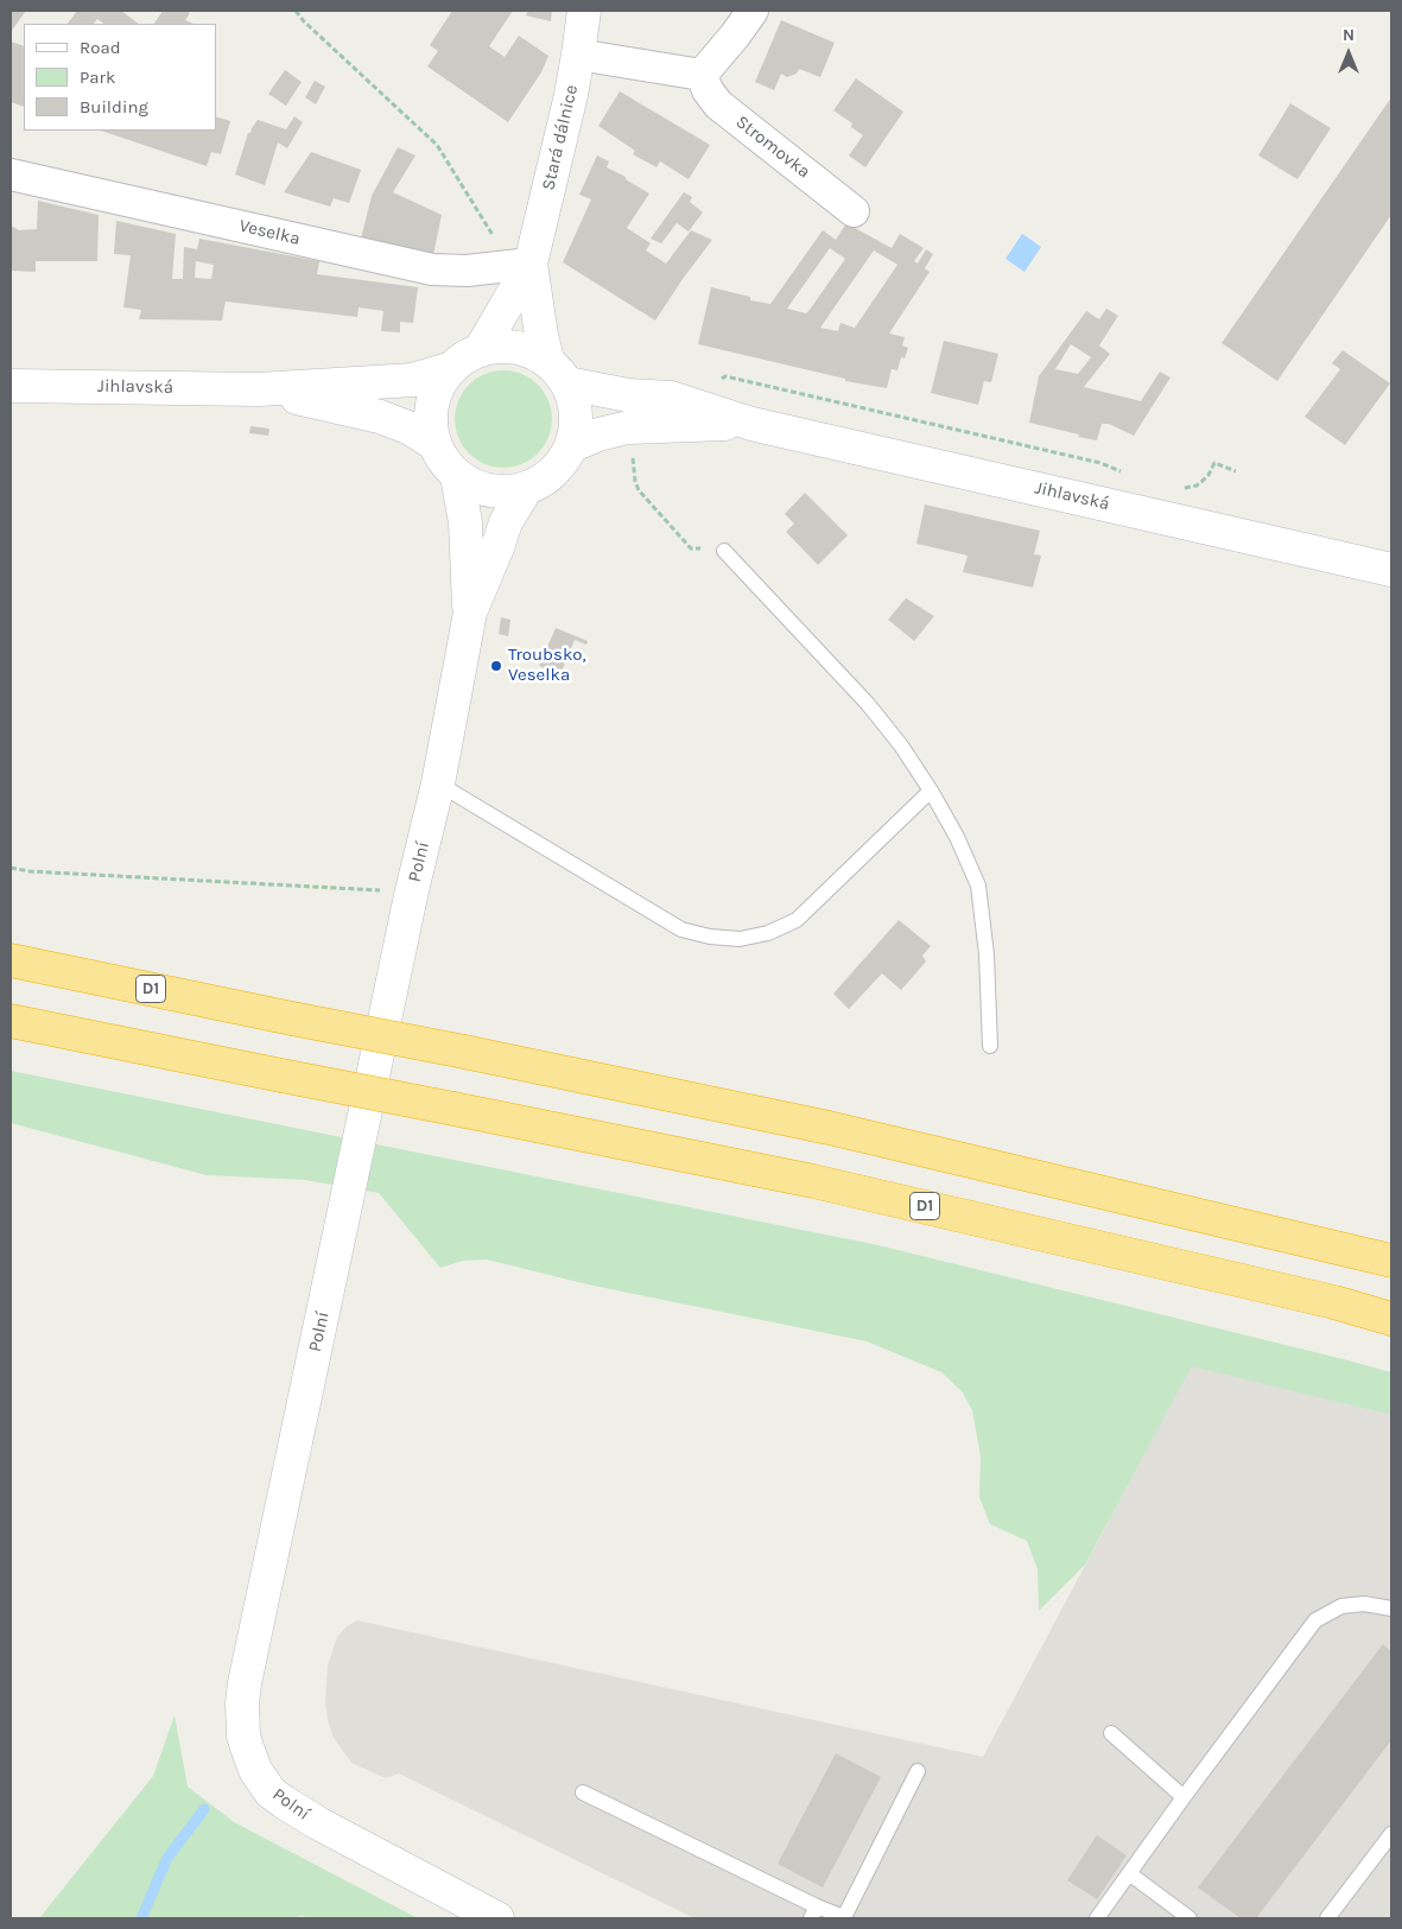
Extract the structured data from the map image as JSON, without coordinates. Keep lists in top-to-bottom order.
{
  "streets": {
    "highway": ["D1"],
    "main road": ["Stará dálnice", "Jihlavská", "Polní"],
    "street": ["Stromovka", "Veselka"]
  },
  "crossings": [
    ["Stará dálnice", "Veselka"],
    ["Stará dálnice", "Jihlavská"],
    ["Stará dálnice", "Polní"],
    ["Jihlavská", "Polní"]
  ],
  "places": ["Troubsko, Veselka"],
  "legend": ["Road", "Park", "Building"],
  "north": "top"
}
